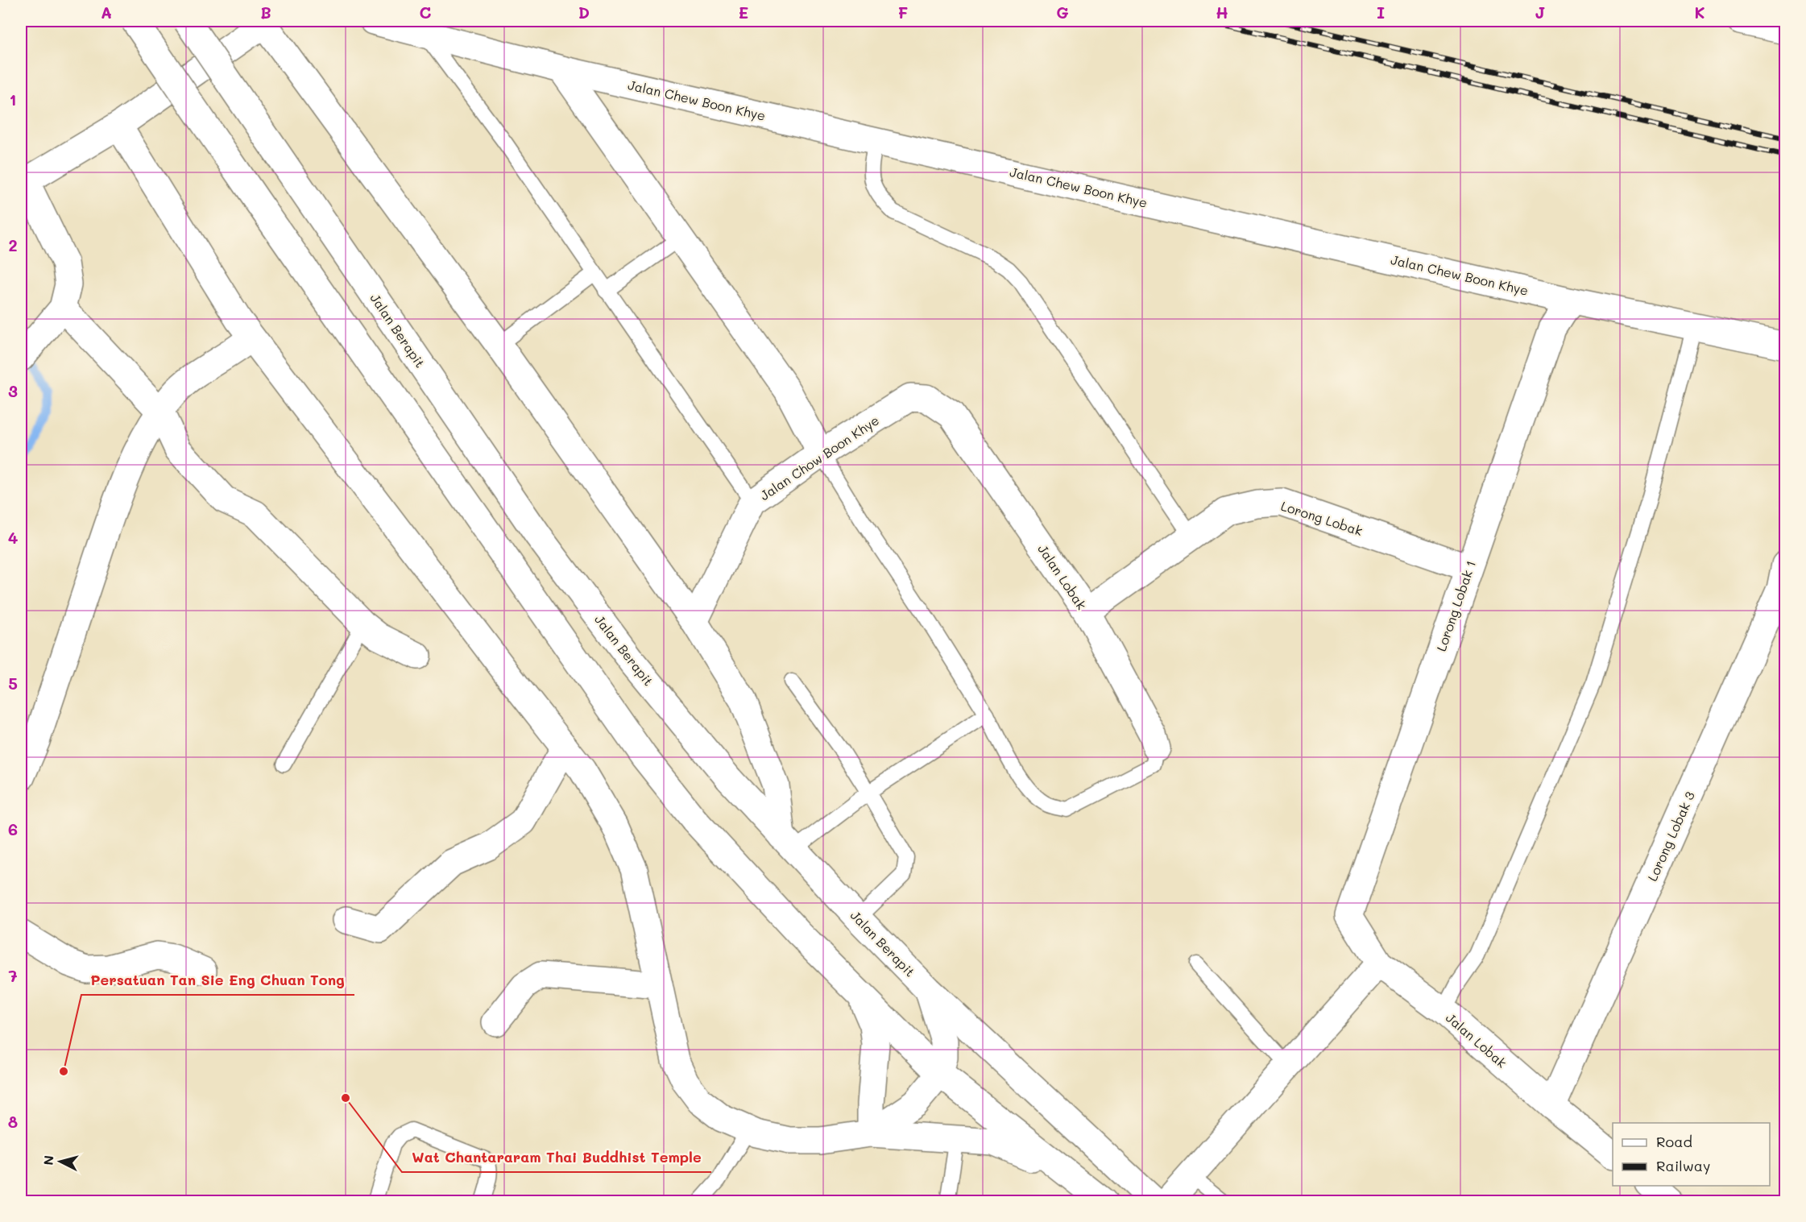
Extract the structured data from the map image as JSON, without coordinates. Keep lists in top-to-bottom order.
{
  "streets": {
    "street": [
      "Jalan Chew Boon Khye",
      "Jalan Berapit",
      "Jalan Chow Boon Khye",
      "Lorong Lobak",
      "Jalan Lobak",
      "Lorong Lobak 1",
      "Lorong Lobak 3"
    ]
  },
  "crossings": [
    ["Jalan Chew Boon Khye", "Lorong Lobak 1"],
    ["Jalan Chow Boon Khye", "Jalan Lobak"],
    ["Lorong Lobak", "Jalan Lobak"],
    ["Lorong Lobak", "Lorong Lobak 1"],
    ["Jalan Lobak", "Lorong Lobak 1"],
    ["Jalan Lobak", "Lorong Lobak 3"]
  ],
  "places": ["Persatuan Tan Sie Eng Chuan Tong", "Wat Chantararam Thai Buddhist Temple"],
  "legend": ["Road", "Railway"],
  "north": "left",
  "grid": {
    "columns": [
      "A",
      "B",
      "C",
      "D",
      "E",
      "F",
      "G",
      "H",
      "I",
      "J",
      "K"
    ],
    "rows": [
      "1",
      "2",
      "3",
      "4",
      "5",
      "6",
      "7",
      "8"
    ]
  }
}
